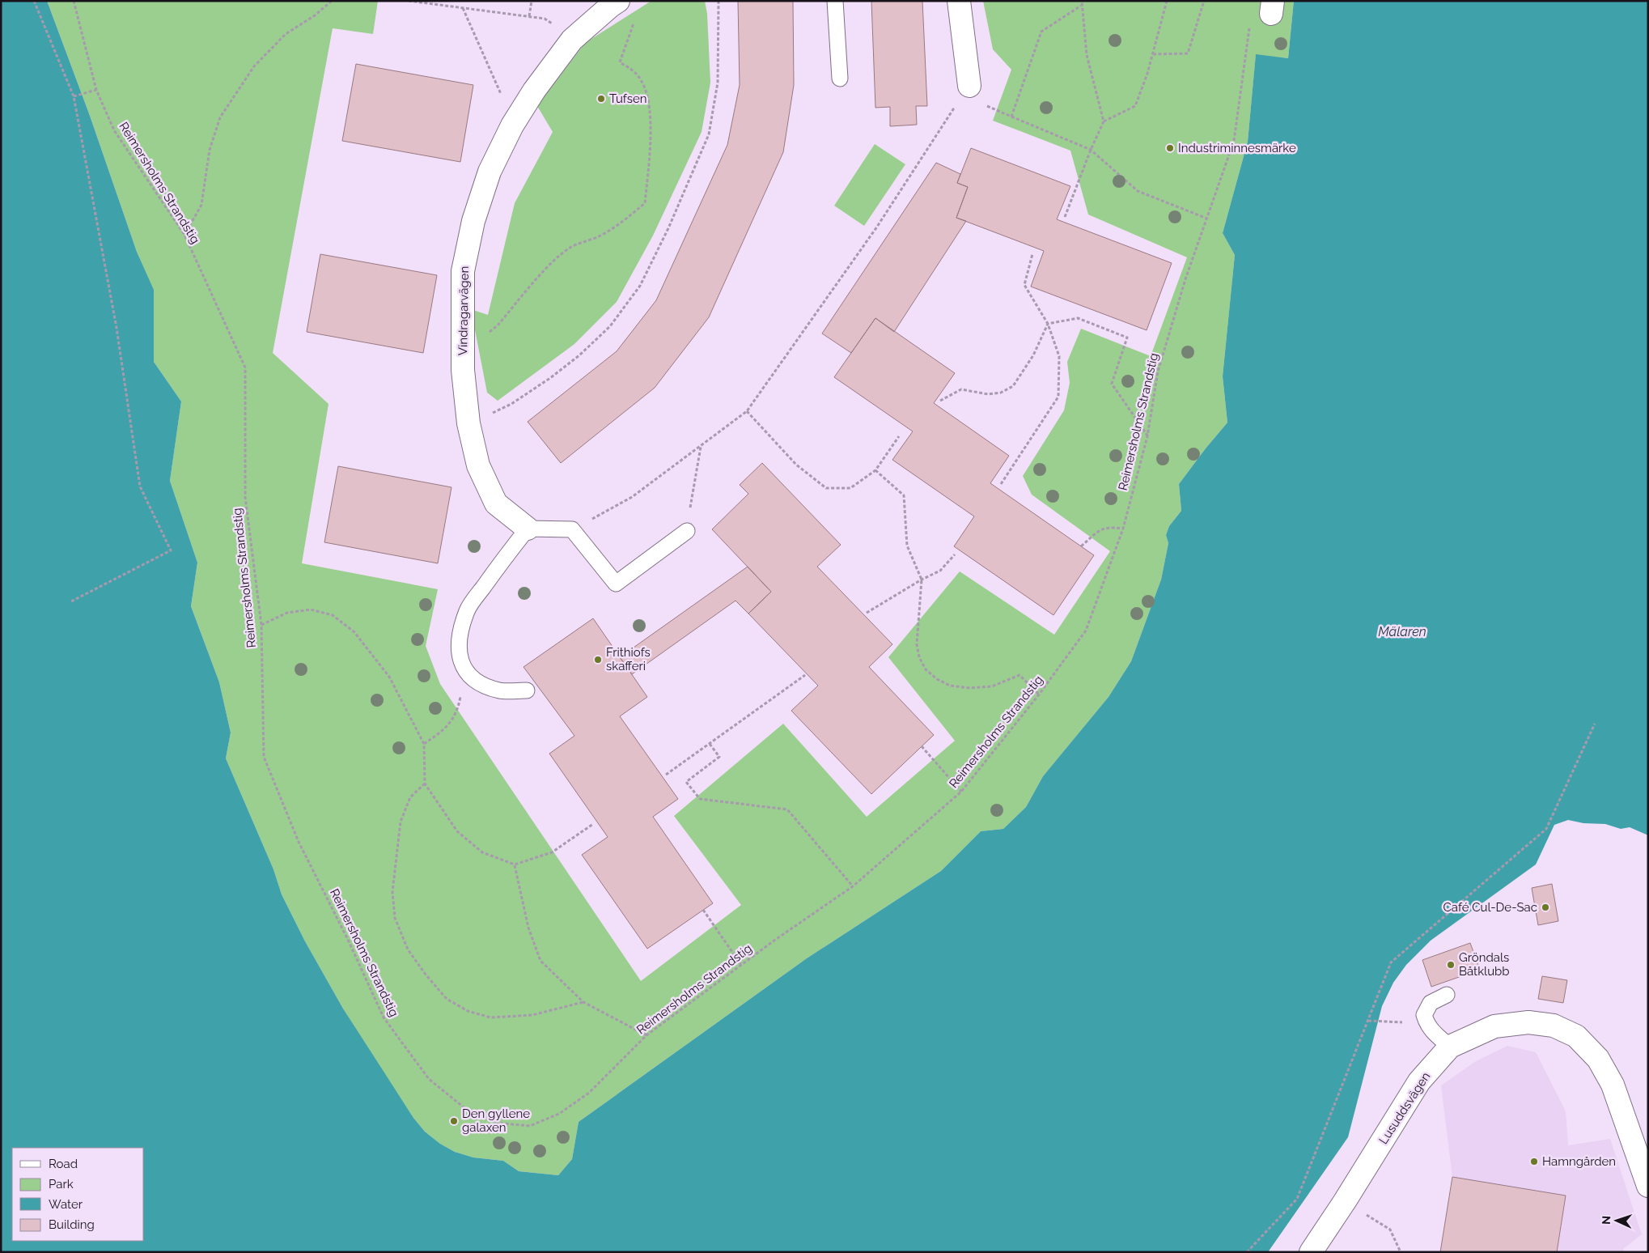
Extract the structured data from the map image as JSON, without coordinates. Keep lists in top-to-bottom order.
{
  "streets": {
    "street": ["Vindragarvägen", "Lusuddsvägen"],
    "path": ["Reimersholms Strandstig"]
  },
  "water": ["Mälaren"],
  "places": [
    "Tufsen",
    "Industriminnesmärke",
    "Frithiofs skafferi",
    "Café Cul-De-Sac",
    "Gröndals Båtklubb",
    "Den gyllene galaxen",
    "Hamngården"
  ],
  "legend": [
    "Road",
    "Park",
    "Water",
    "Building"
  ],
  "north": "left"
}
